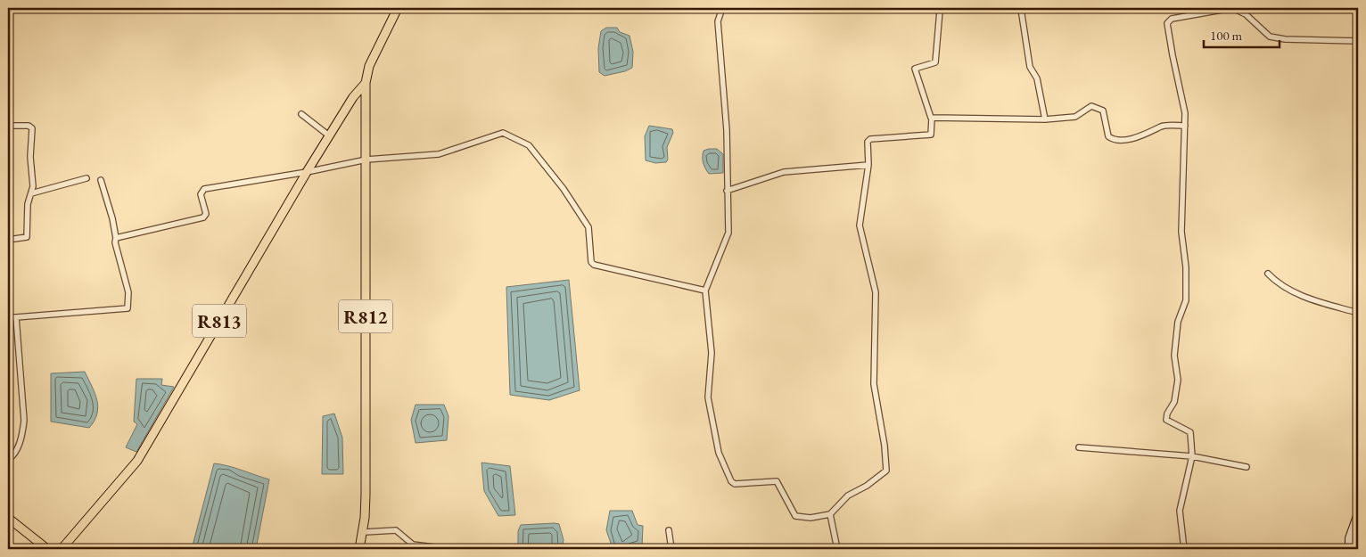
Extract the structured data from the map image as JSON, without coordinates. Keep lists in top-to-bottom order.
{
  "streets": {
    "main road": ["R812", "R813"]
  },
  "crossings": [
    ["R812", "R813"]
  ],
  "scale_bar": "100 m"
}
